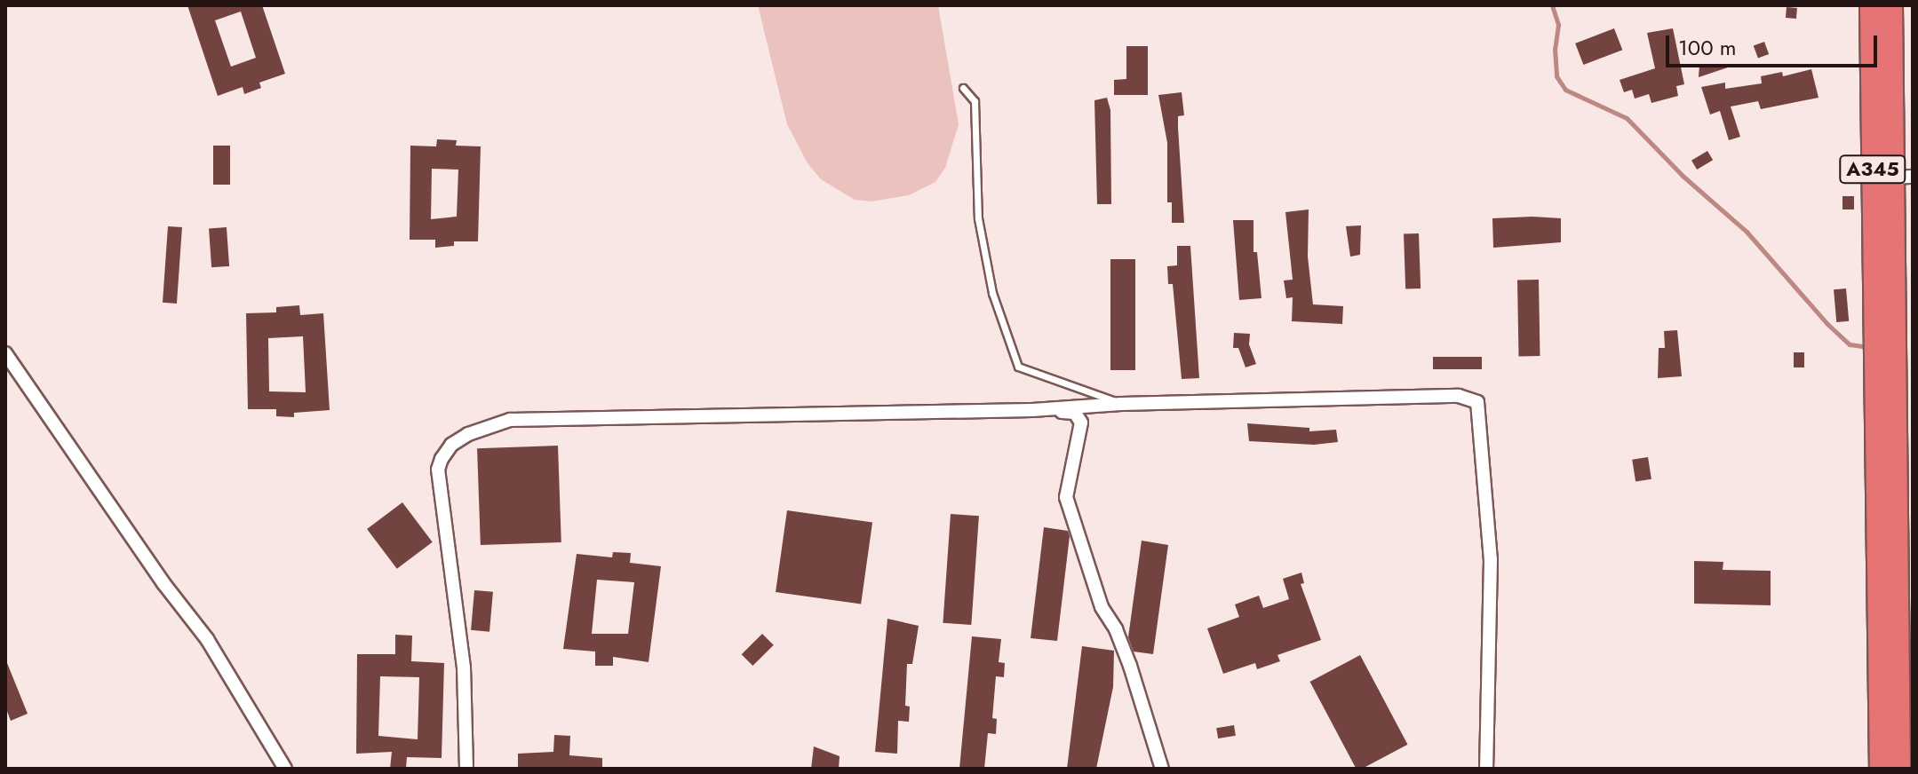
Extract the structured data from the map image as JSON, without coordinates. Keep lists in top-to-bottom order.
{
  "streets": {
    "highway": ["A345"]
  },
  "scale_bar": "100 m"
}
